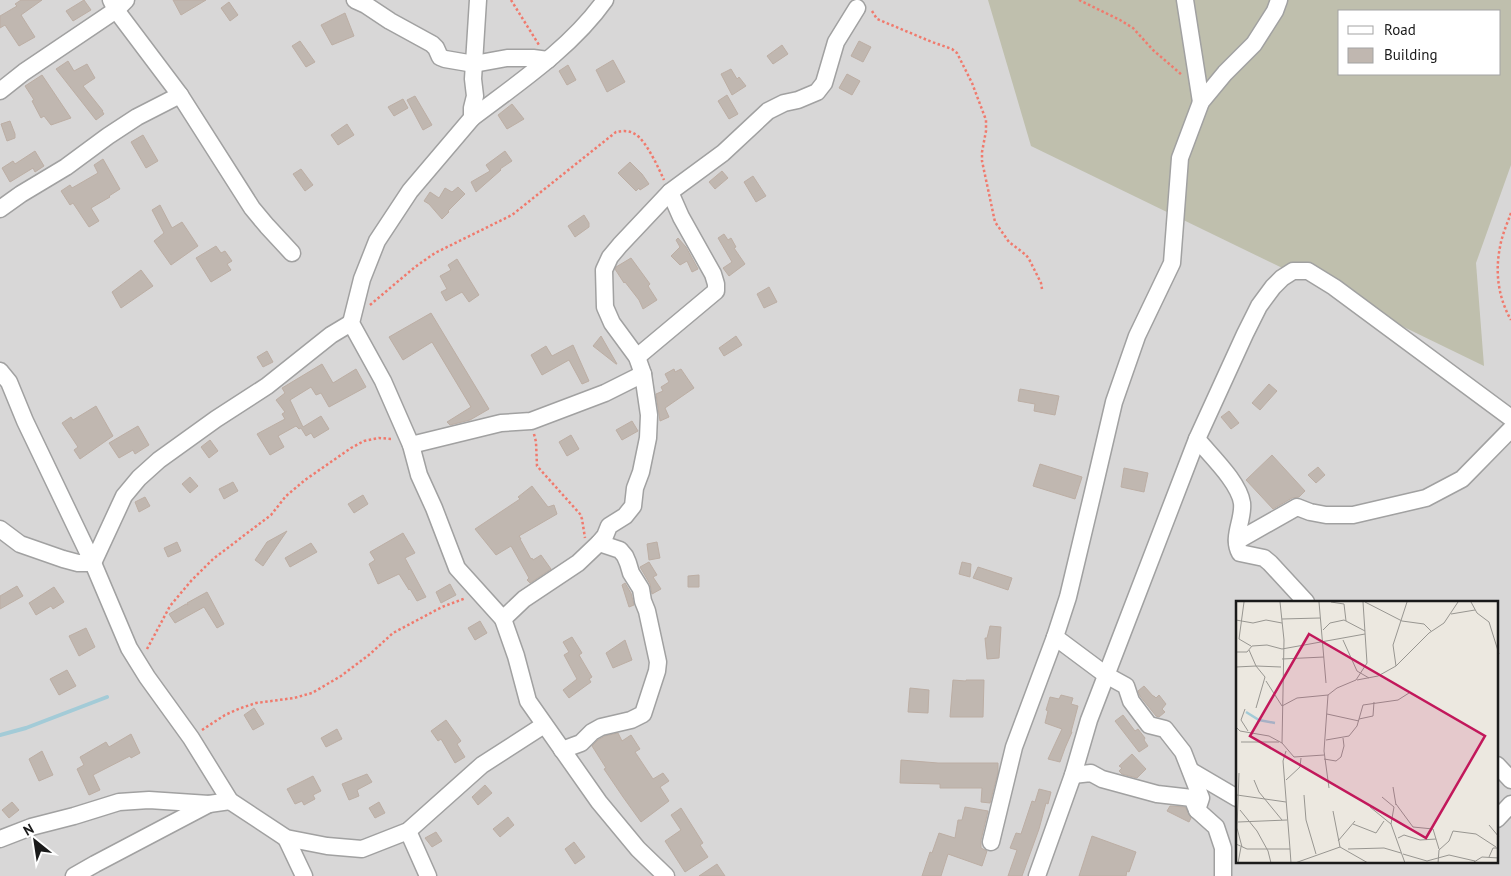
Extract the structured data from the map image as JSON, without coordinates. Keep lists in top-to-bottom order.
{
  "legend": ["Road", "Building"],
  "north": "top left"
}
